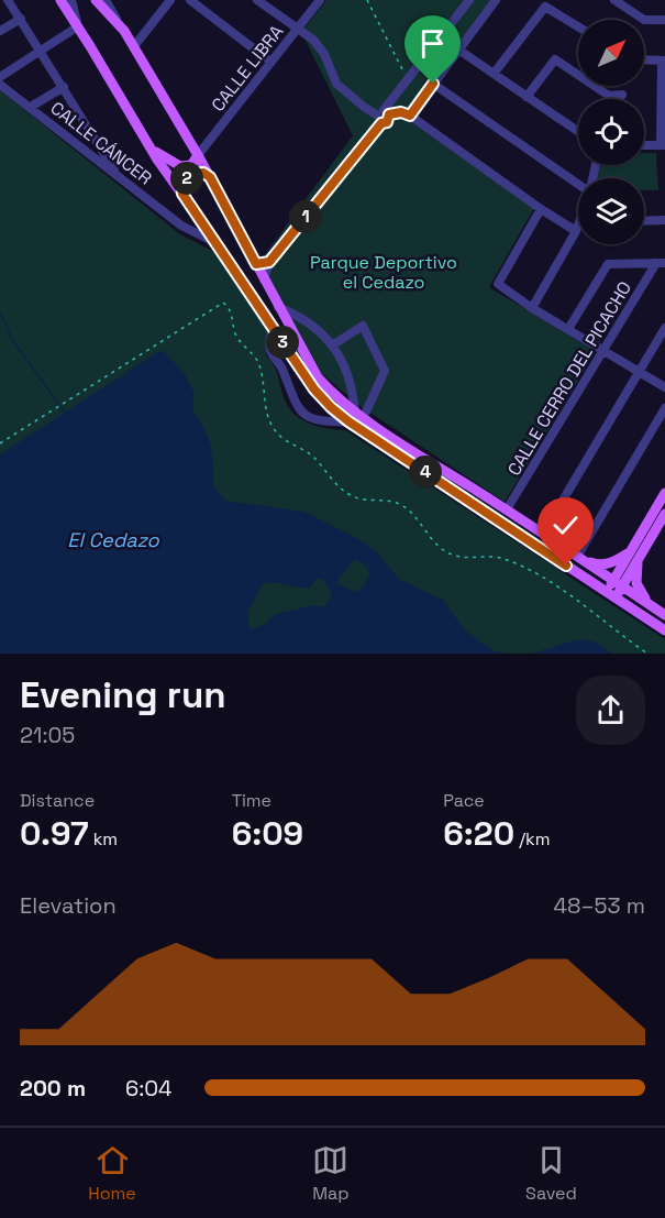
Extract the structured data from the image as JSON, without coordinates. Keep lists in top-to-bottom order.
{
  "streets": {
    "street": ["CALLE LIBRA", "CALLE CÁNCER", "CALLE CERRO DEL PICACHO"]
  },
  "water": ["El Cedazo"],
  "parks": ["Parque Deportivo el Cedazo"],
  "north": "top right",
  "page": {
    "pins": [
      "2",
      "1",
      "3",
      "4"
    ],
    "heading": ["Evening run", "21:05"],
    "stats": [
      ["Distance", "0.97 km"],
      ["Time", "6:09"],
      ["Pace", "6:20 /km"]
    ],
    "chart": ["Elevation", "48–53 m"],
    "list": [
      {
        "name": "200 m",
        "note": "6:04"
      }
    ],
    "tabs": ["Home", "Map", "Saved"]
  }
}
